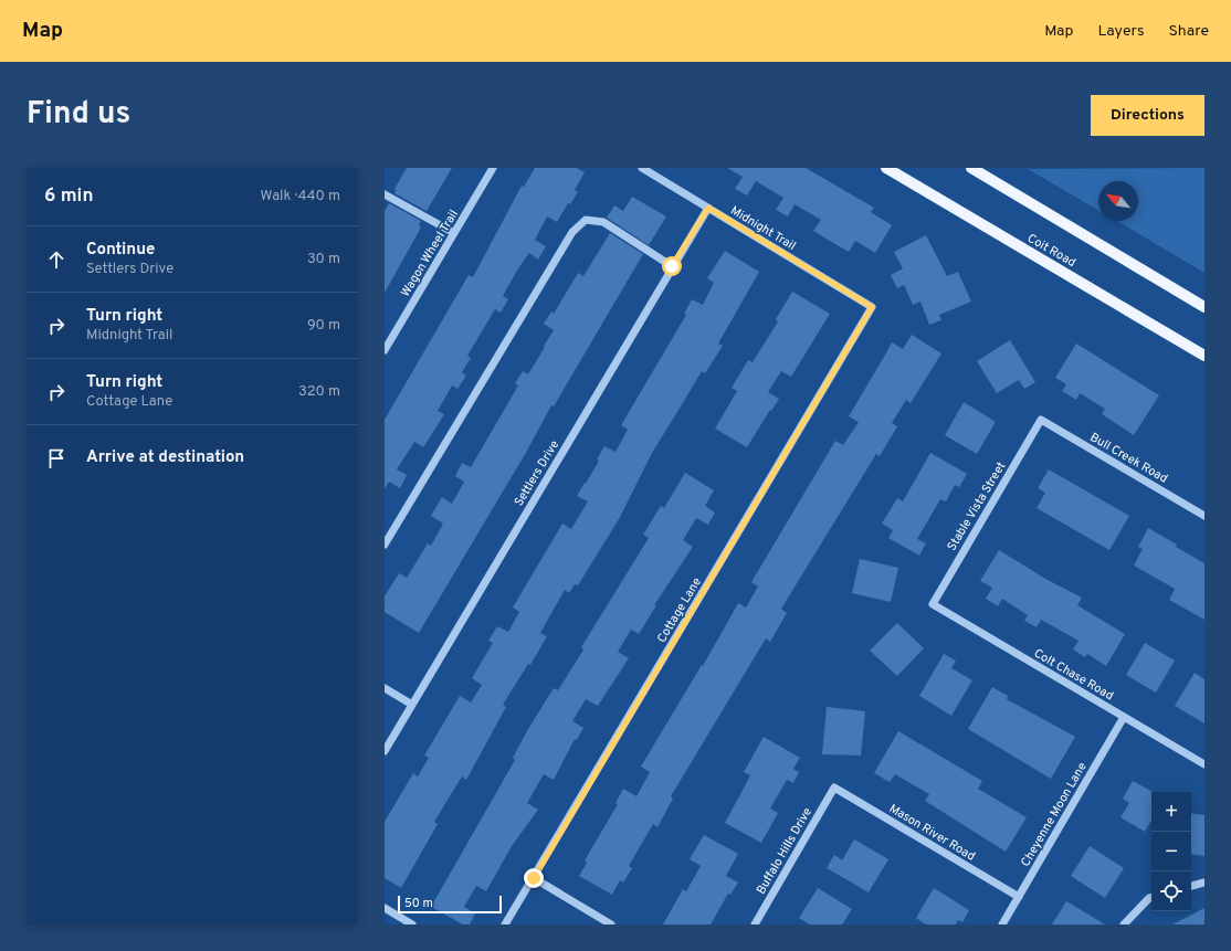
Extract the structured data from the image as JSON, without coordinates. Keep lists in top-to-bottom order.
{
  "streets": {
    "main road": ["Coit Road"],
    "street": [
      "Midnight Trail",
      "Wagon Wheel Trail",
      "Bull Creek Road",
      "Settlers Drive",
      "Stable Vista Street",
      "Cottage Lane",
      "Colt Chase Road",
      "Cheyenne Moon Lane",
      "Mason River Road",
      "Buffalo Hills Drive"
    ]
  },
  "crossings": [
    ["Midnight Trail", "Settlers Drive"],
    ["Midnight Trail", "Cottage Lane"],
    ["Bull Creek Road", "Stable Vista Street"],
    ["Stable Vista Street", "Colt Chase Road"],
    ["Colt Chase Road", "Cheyenne Moon Lane"],
    ["Cheyenne Moon Lane", "Mason River Road"],
    ["Mason River Road", "Buffalo Hills Drive"]
  ],
  "scale_bar": "50 m",
  "north": "top left",
  "page": {
    "header": "Map",
    "nav": ["Map", "Layers", "Share"],
    "title": "Find us",
    "buttons": "Directions",
    "heading": ["6 min", "Walk · 440 m"],
    "list": [
      ["Continue", "Settlers Drive", "30 m"],
      ["Turn right", "Midnight Trail", "90 m"],
      ["Turn right", "Cottage Lane", "320 m"],
      "Arrive at destination"
    ],
    "map_buttons": ["+", "−"],
    "scale": "50 m"
  }
}
